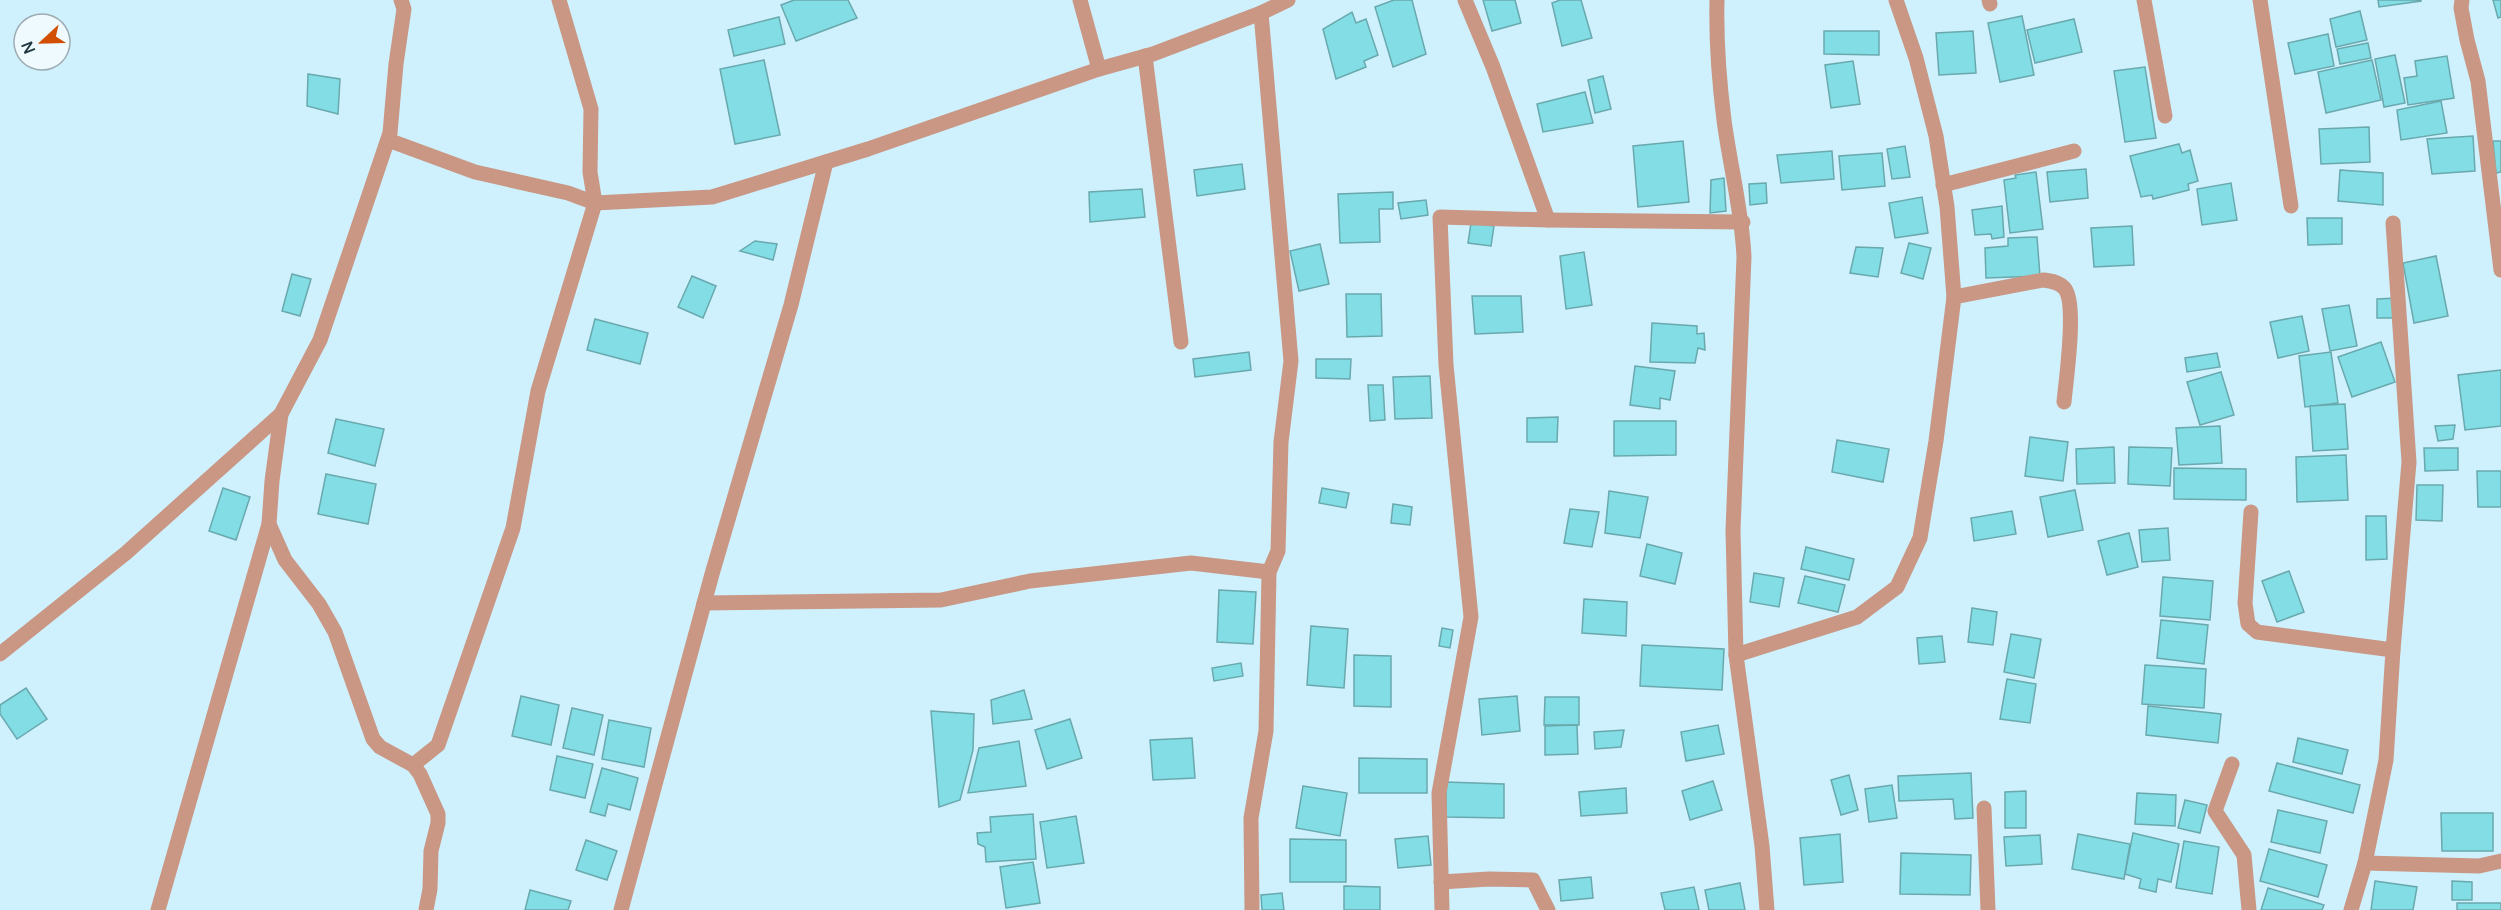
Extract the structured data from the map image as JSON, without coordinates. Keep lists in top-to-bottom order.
{
  "north": "left"
}
